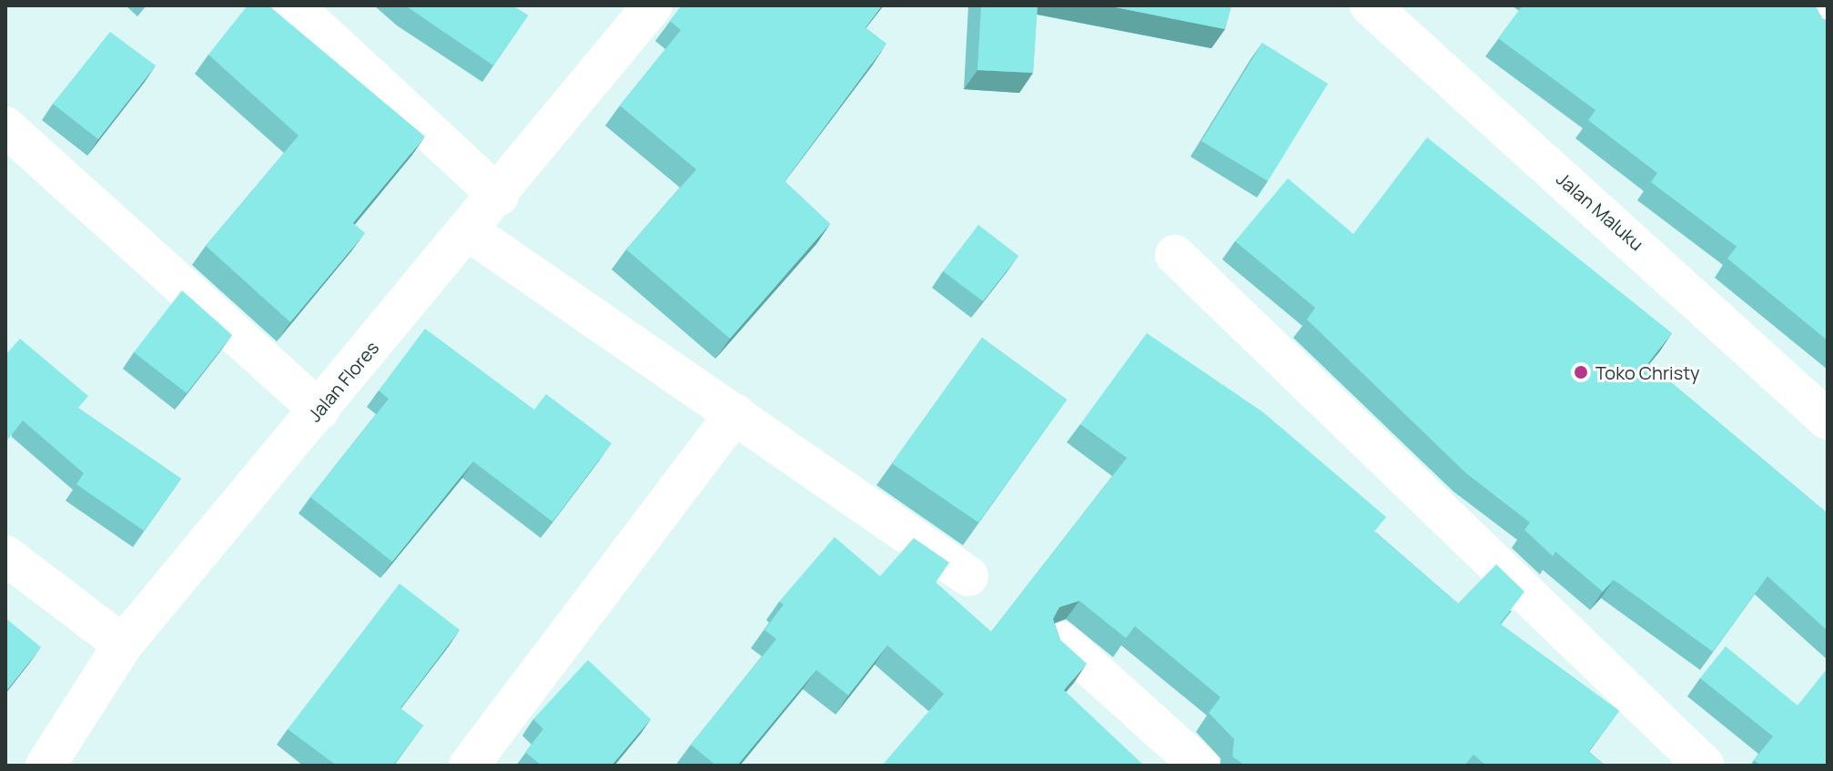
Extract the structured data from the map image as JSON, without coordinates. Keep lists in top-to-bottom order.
{
  "streets": {
    "street": ["Jalan Maluku", "Jalan Flores"]
  },
  "places": ["Toko Christy"]
}
